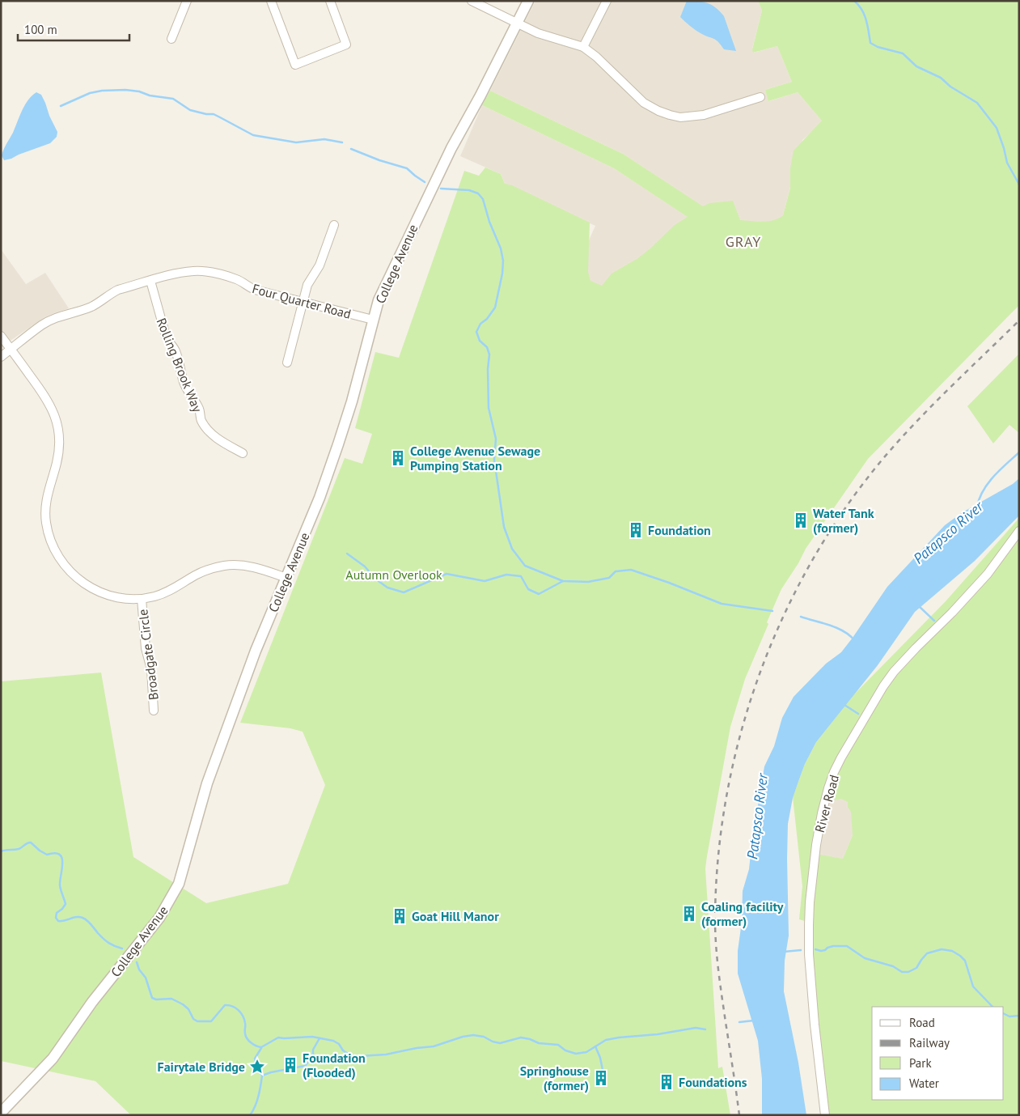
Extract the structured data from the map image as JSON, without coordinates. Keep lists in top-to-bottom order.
{
  "streets": {
    "street": [
      "College Avenue",
      "Four Quarter Road",
      "Rolling Brook Way",
      "Broadgate Circle",
      "River Road"
    ]
  },
  "crossings": [
    ["College Avenue", "Four Quarter Road"],
    ["Four Quarter Road", "Rolling Brook Way"]
  ],
  "districts": ["GRAY"],
  "water": ["Patapsco River"],
  "parks": ["Autumn Overlook"],
  "places": {
    "building": [
      "College Avenue Sewage Pumping Station",
      "Water Tank (former)",
      "Foundation",
      "Coaling facility (former)",
      "Goat Hill Manor",
      "Foundation (Flooded)",
      "Springhouse (former)",
      "Foundations"
    ],
    "place": ["Fairytale Bridge"]
  },
  "legend": [
    "Road",
    "Railway",
    "Park",
    "Water"
  ],
  "scale_bar": "100 m"
}
